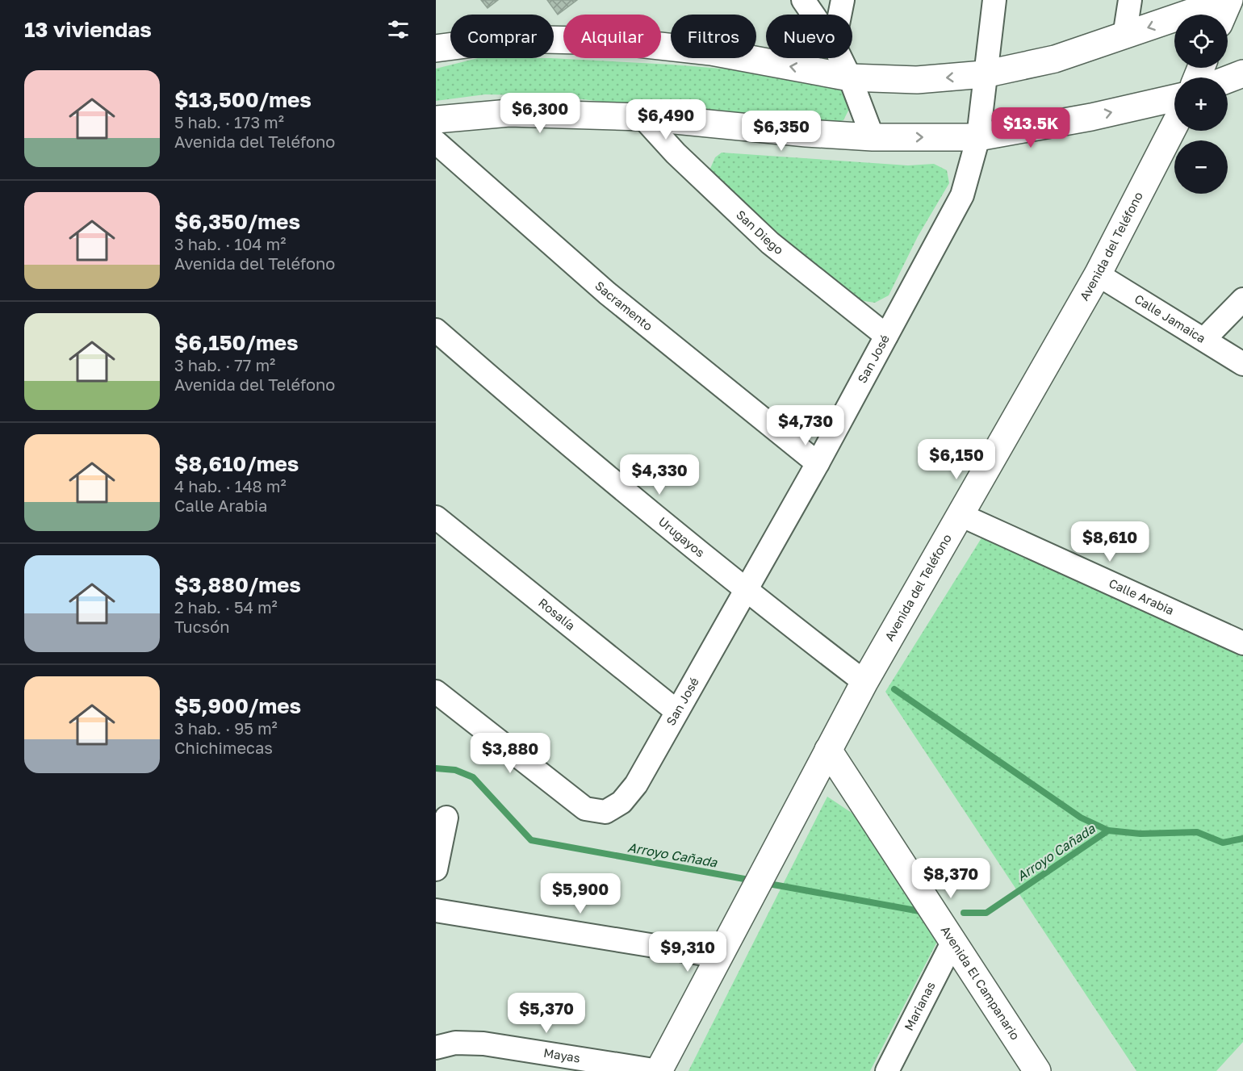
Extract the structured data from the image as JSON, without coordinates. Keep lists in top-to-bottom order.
{
  "streets": {
    "main road": ["Avenida del Teléfono", "Avenida El Campanario"],
    "street": [
      "San Diego",
      "Sacramento",
      "Calle Jamaica",
      "San José",
      "Urugayos",
      "Calle Arabia",
      "Rosalía",
      "Marianas",
      "Mayas"
    ]
  },
  "crossings": [
    ["San Diego", "San José"],
    ["Avenida del Teléfono", "Calle Jamaica"],
    ["Avenida del Teléfono", "Urugayos"],
    ["Avenida del Teléfono", "Calle Arabia"],
    ["Avenida del Teléfono", "Avenida El Campanario"],
    ["Avenida del Teléfono", "Mayas"],
    ["Sacramento", "San José"],
    ["San José", "Urugayos"],
    ["San José", "Rosalía"],
    ["Avenida El Campanario", "Marianas"]
  ],
  "water": ["Arroyo Cañada"],
  "page": {
    "heading": "13 viviendas",
    "map_buttons": ["+", "−"],
    "chip": [
      "Comprar",
      "Alquilar",
      "Filtros",
      "Nuevo"
    ],
    "list": [
      {
        "name": "$13,500/mes",
        "note": "5 hab. · 173 m² · Avenida del Teléfono"
      },
      {
        "name": "$6,350/mes",
        "note": "3 hab. · 104 m² · Avenida del Teléfono"
      },
      {
        "name": "$6,150/mes",
        "note": "3 hab. · 77 m² · Avenida del Teléfono"
      },
      {
        "name": "$8,610/mes",
        "note": "4 hab. · 148 m² · Calle Arabia"
      },
      {
        "name": "$3,880/mes",
        "note": "2 hab. · 54 m² · Tucsón"
      },
      {
        "name": "$5,900/mes",
        "note": "3 hab. · 95 m² · Chichimecas"
      }
    ],
    "price": [
      "$6,300",
      "$6,490",
      "$13.5K",
      "$6,350",
      "$4,730",
      "$6,150",
      "$4,330",
      "$8,610",
      "$3,880",
      "$8,370",
      "$5,900",
      "$9,310",
      "$5,370"
    ]
  }
}
